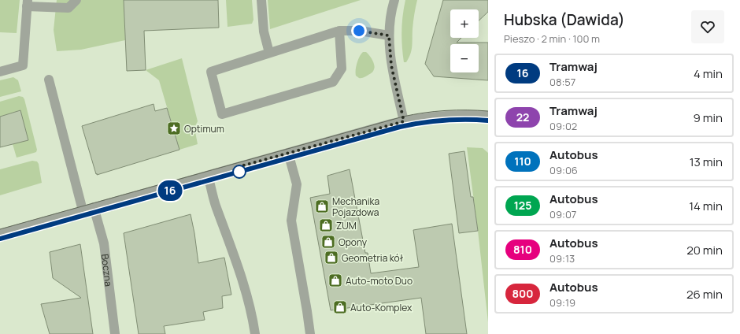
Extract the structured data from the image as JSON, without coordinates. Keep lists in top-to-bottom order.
{
  "streets": {
    "street": ["Boczna"]
  },
  "places": {
    "place": ["Optimum"],
    "shop": [
      "Mechanika Pojazdowa",
      "ZUM",
      "Opony",
      "Geometria kół",
      "Auto-moto Duo",
      "Auto-Komplex"
    ]
  },
  "lines": ["tram line 16"],
  "page": {
    "on_map": "16",
    "heading": ["Hubska (Dawida)", "Pieszo · 2 min · 100 m"],
    "map_buttons": ["+", "−"],
    "list": [
      {
        "mark": "16",
        "name": "Tramwaj",
        "note": "08:57",
        "value": "4 min"
      },
      {
        "mark": "22",
        "name": "Tramwaj",
        "note": "09:02",
        "value": "9 min"
      },
      {
        "mark": "110",
        "name": "Autobus",
        "note": "09:06",
        "value": "13 min"
      },
      {
        "mark": "125",
        "name": "Autobus",
        "note": "09:07",
        "value": "14 min"
      },
      {
        "mark": "810",
        "name": "Autobus",
        "note": "09:13",
        "value": "20 min"
      },
      {
        "mark": "800",
        "name": "Autobus",
        "note": "09:19",
        "value": "26 min"
      }
    ]
  }
}
